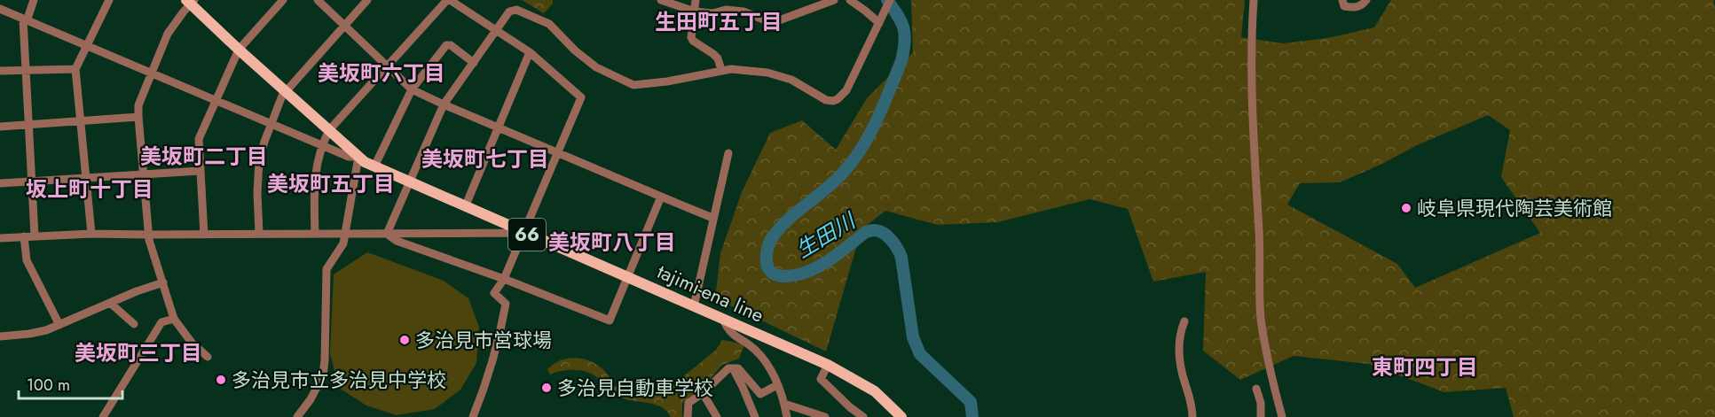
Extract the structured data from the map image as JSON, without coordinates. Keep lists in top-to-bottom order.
{
  "streets": {
    "main road": ["66", "tajimi-ena line"]
  },
  "districts": [
    "生田町五丁目",
    "美坂町六丁目",
    "美坂町二丁目",
    "美坂町七丁目",
    "美坂町五丁目",
    "坂上町十丁目",
    "美坂町八丁目",
    "美坂町三丁目",
    "東町四丁目"
  ],
  "water": ["生田川"],
  "places": [
    "岐阜県現代陶芸美術館",
    "多治見市営球場",
    "多治見市立多治見中学校",
    "多治見自動車学校"
  ],
  "scale_bar": "100 m"
}
